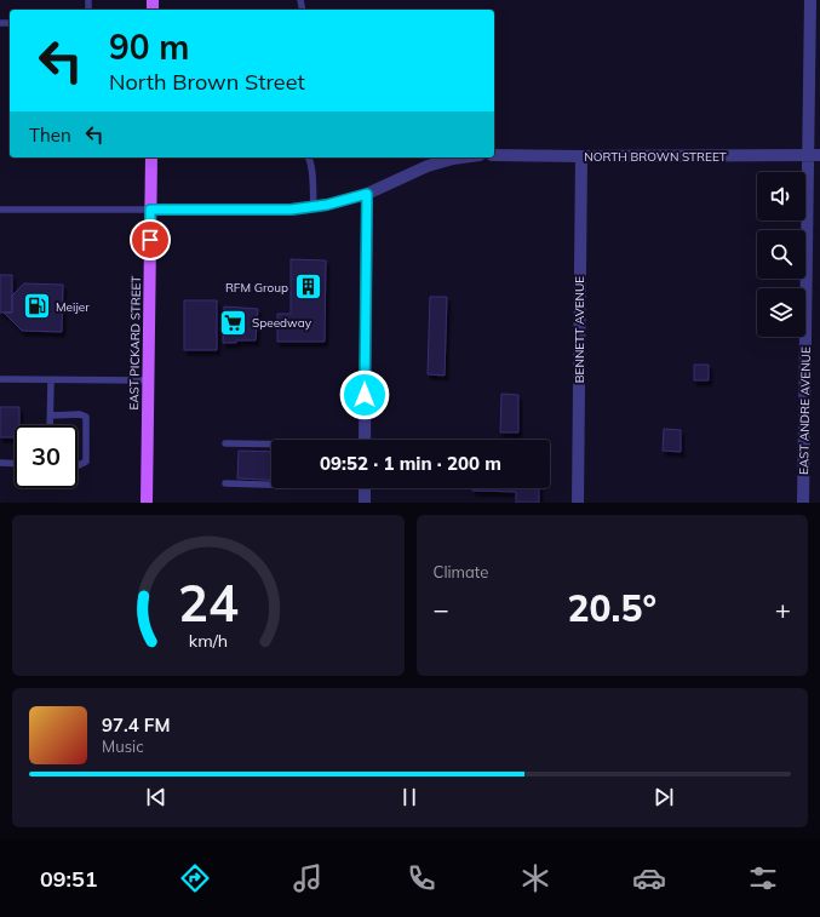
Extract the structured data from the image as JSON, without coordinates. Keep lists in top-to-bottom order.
{
  "streets": {
    "main road": ["EAST PICKARD STREET"],
    "street": ["NORTH BROWN STREET", "BENNETT AVENUE", "EAST ANDRE AVENUE"]
  },
  "crossings": [
    ["NORTH BROWN STREET", "BENNETT AVENUE"],
    ["NORTH BROWN STREET", "EAST ANDRE AVENUE"]
  ],
  "places": {
    "building": ["RFM Group"],
    "fuel station": ["Meijer"],
    "supermarket": ["Speedway"]
  },
  "page": {
    "turn": ["90 m", "North Brown Street"],
    "then": "Then",
    "limit": "30",
    "trip": "09:52 · 1 min · 200 m",
    "tile": "Climate",
    "heat": ["−", "20.5°", "+"],
    "song": ["97.4 FM", "Music"],
    "tabs": "09:51",
    "gauge": ["24", "km/h"]
  }
}
